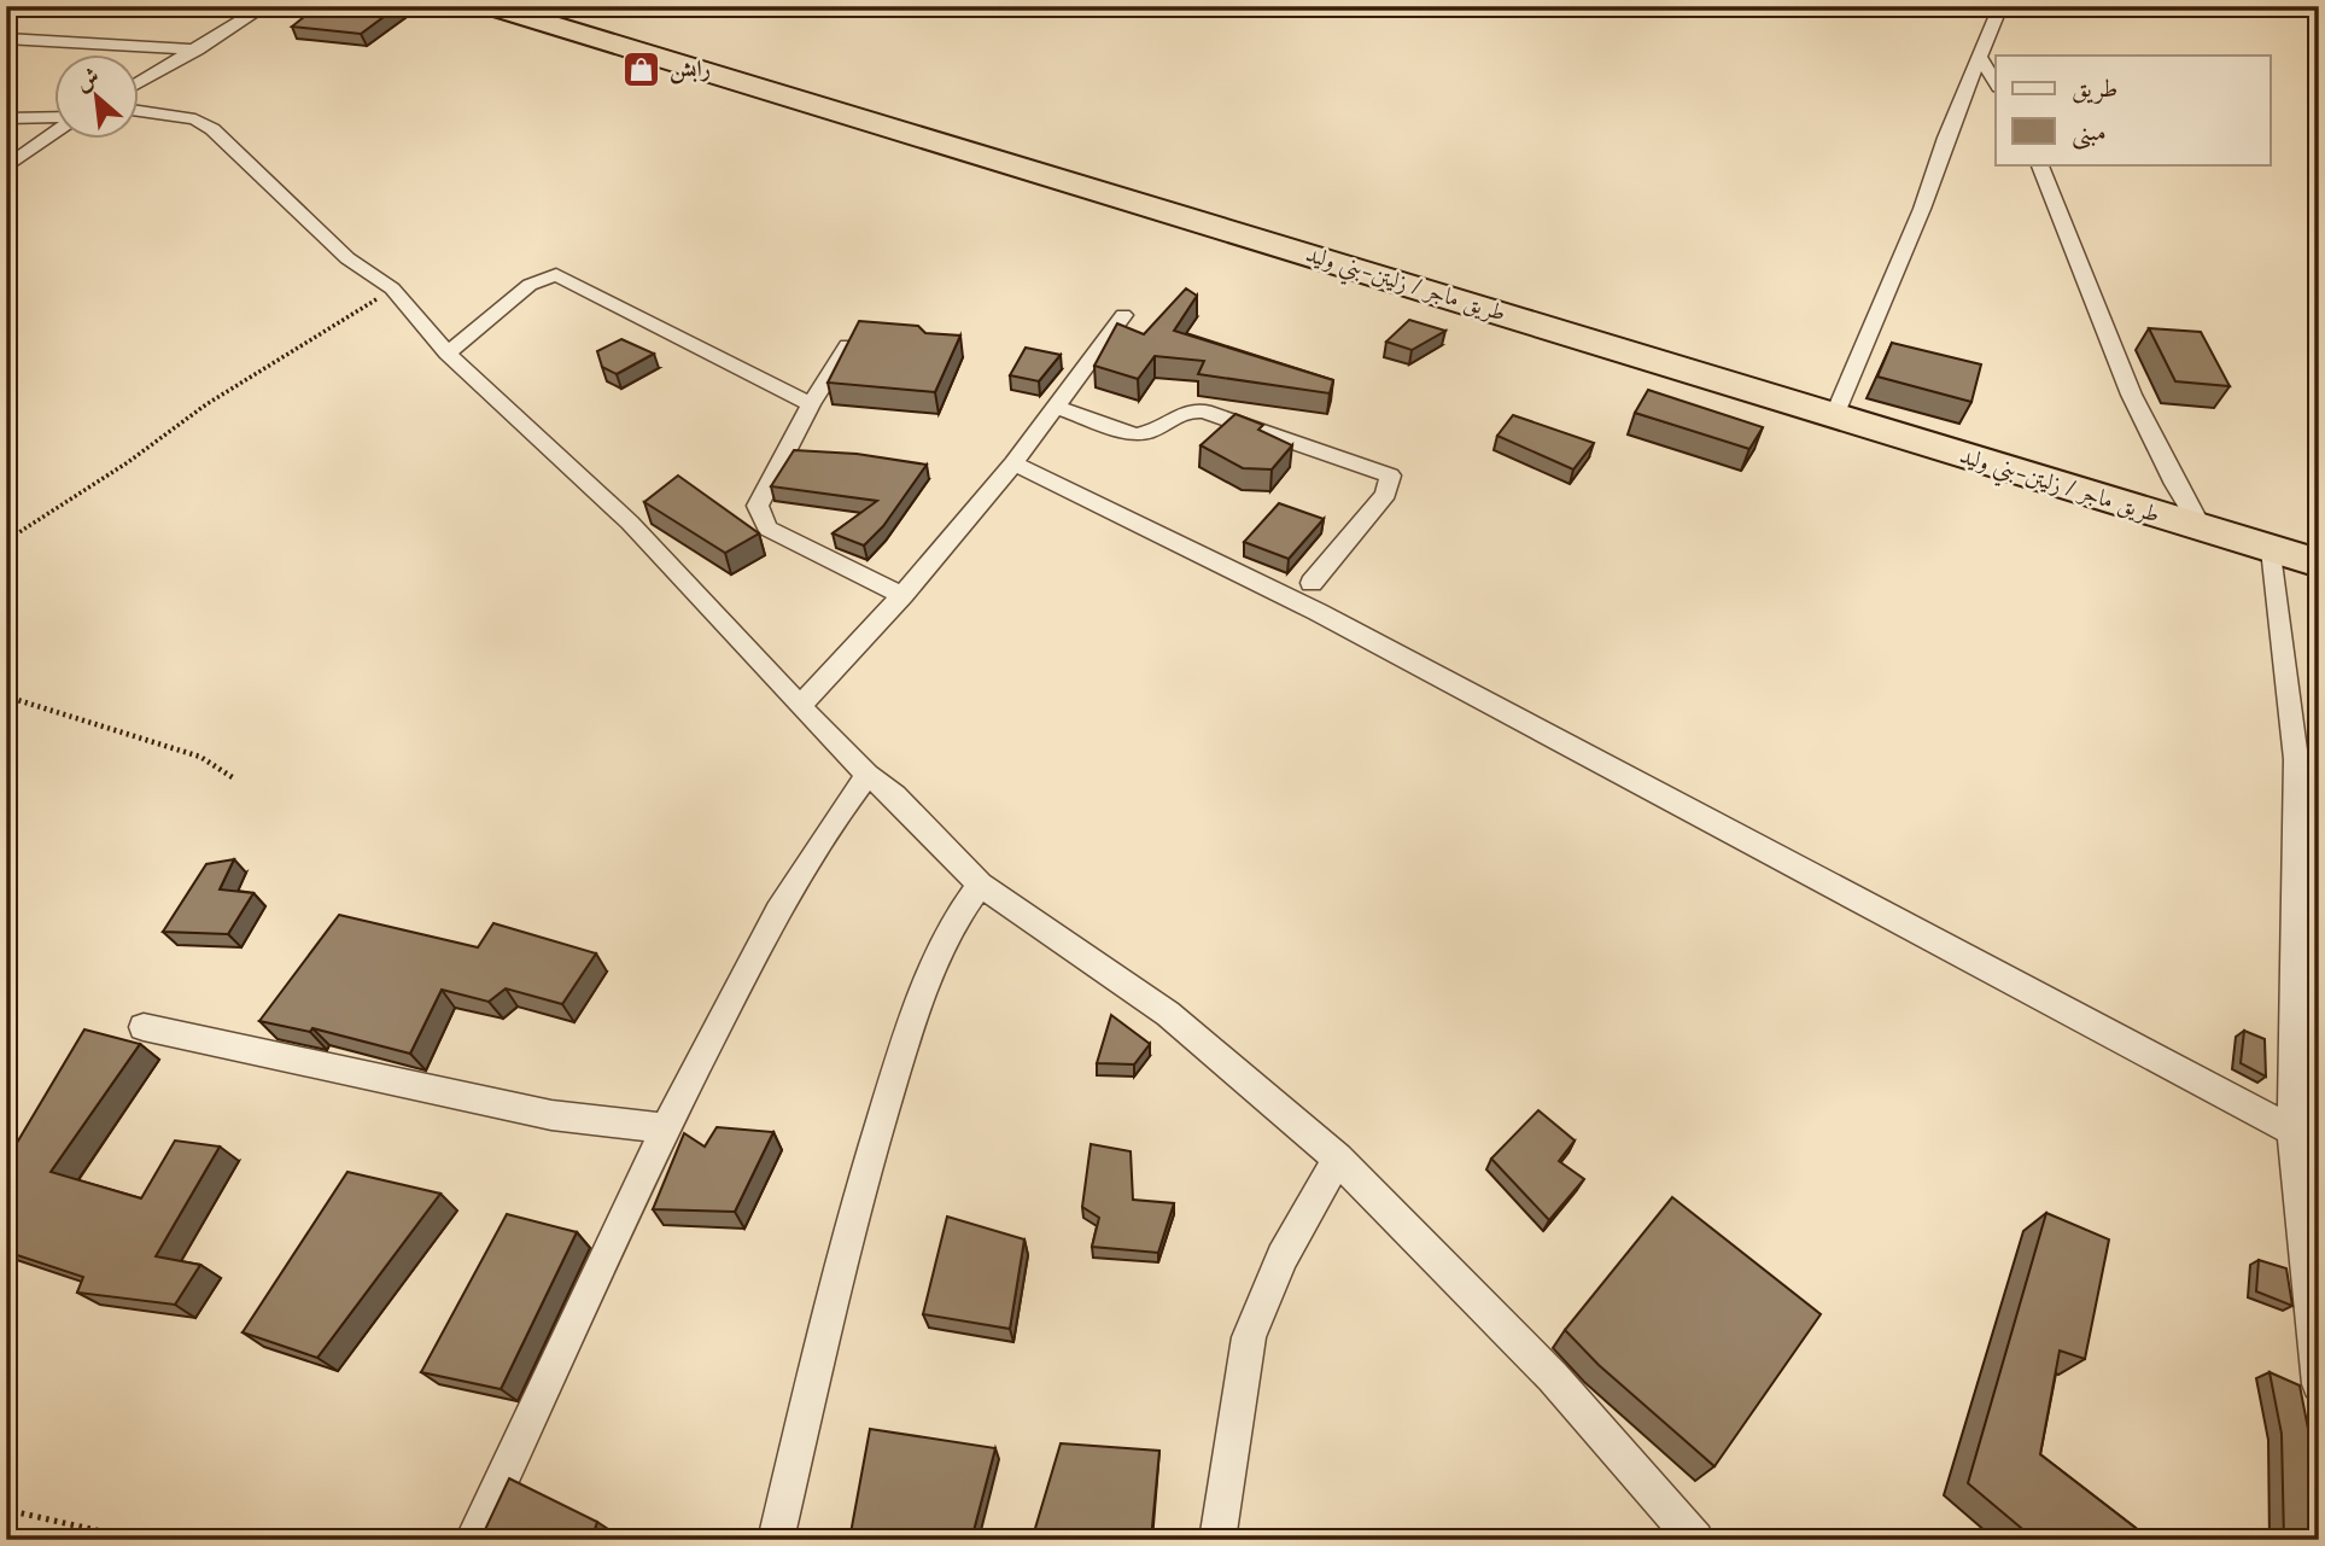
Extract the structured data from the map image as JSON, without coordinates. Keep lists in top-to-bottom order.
{
  "streets": {
    "highway": ["طريق ماجر / زليتن-بني وليد"]
  },
  "places": {
    "shop": ["رابش"]
  },
  "legend": ["طريق", "مبنى"],
  "north": "top left"
}
